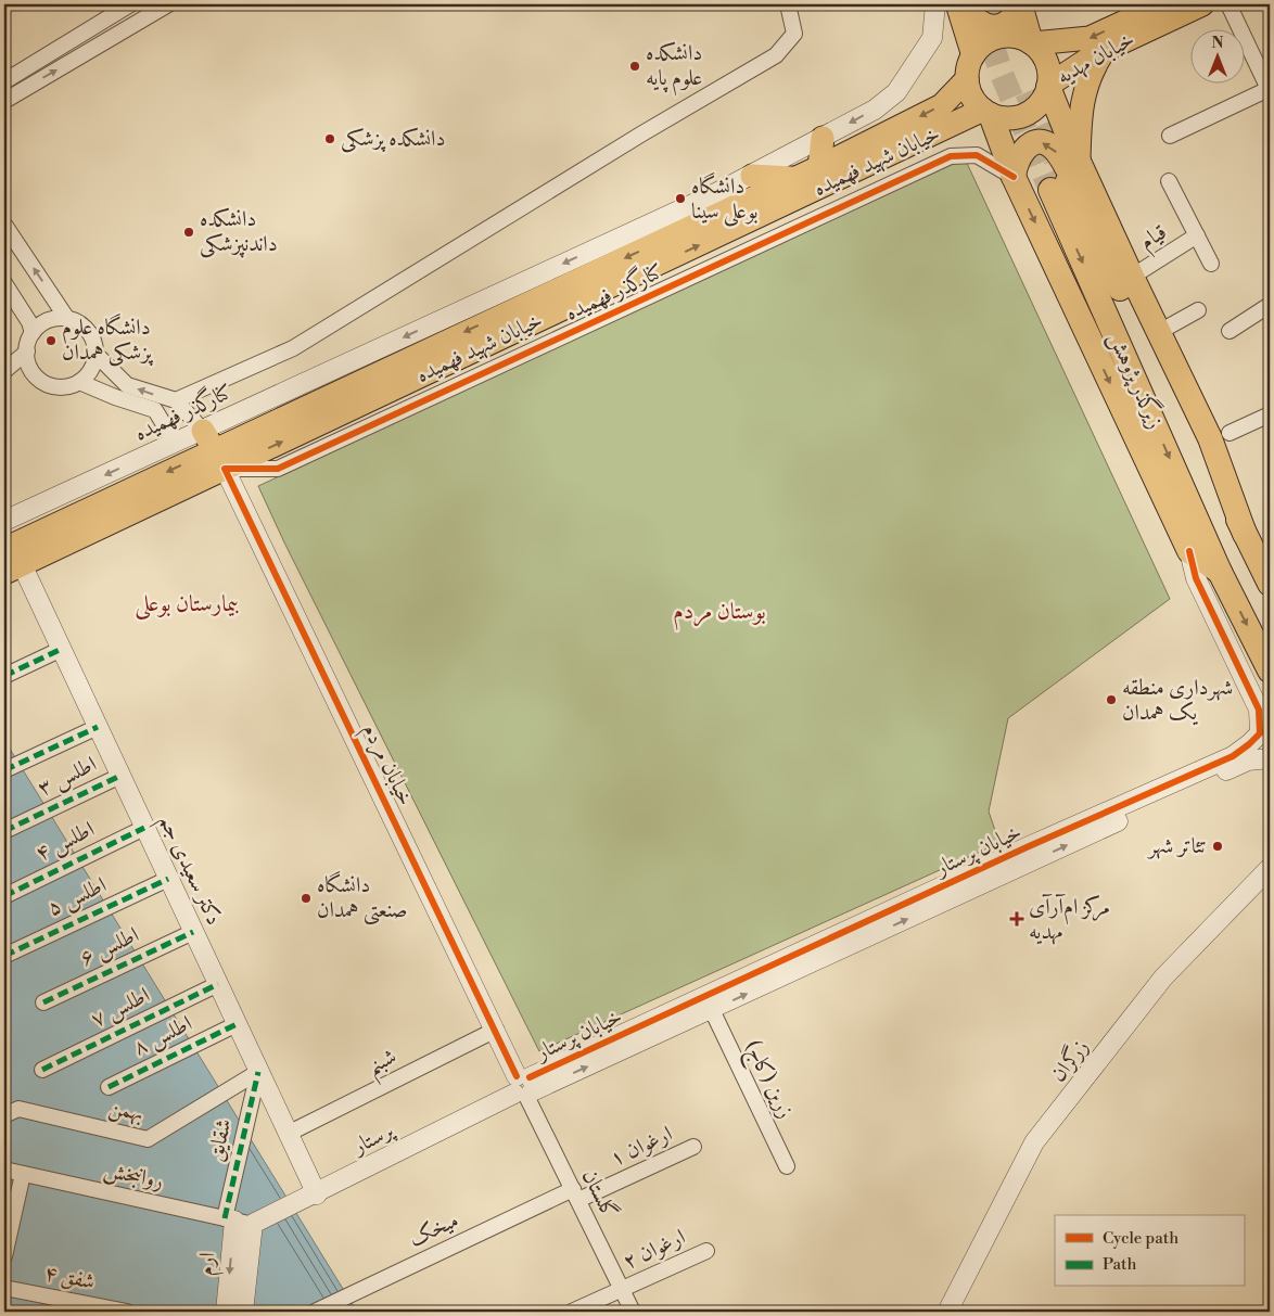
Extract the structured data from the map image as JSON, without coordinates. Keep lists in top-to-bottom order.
{
  "streets": {
    "highway": ["زیرگذر پژوهش"],
    "main road": ["خیابان مهدیه", "خیابان شهید فهمیده"],
    "street": [
      "قیام",
      "کنارگذر فهمیده",
      "خیابان مردم",
      "اطلس ۳",
      "اطلس ۴",
      "خیابان پرستار",
      "دکتر سعیدی جم",
      "اطلس ۵",
      "اطلس ۶",
      "اطلس ۷",
      "اطلس ۸",
      "زرگران",
      "شبنم",
      "زرین (کاج)",
      "بهمن",
      "پرستار",
      "شقایق",
      "ارغوان ۱",
      "روانبخش",
      "گلستان",
      "میخک",
      "ارغوان ۲",
      "ارم",
      "شفق ۴"
    ]
  },
  "crossings": [
    ["خیابان مهدیه", "خیابان شهید فهمیده"],
    ["خیابان شهید فهمیده", "کنارگذر فهمیده"],
    ["خیابان شهید فهمیده", "خیابان مردم"],
    ["خیابان شهید فهمیده", "دکتر سعیدی جم"],
    ["کنارگذر فهمیده", "خیابان مردم"],
    ["خیابان مردم", "خیابان پرستار"],
    ["خیابان مردم", "شبنم"],
    ["خیابان مردم", "پرستار"],
    ["خیابان مردم", "گلستان"],
    ["اطلس ۳", "دکتر سعیدی جم"],
    ["اطلس ۴", "دکتر سعیدی جم"],
    ["خیابان پرستار", "زرین (کاج)"],
    ["خیابان پرستار", "پرستار"],
    ["خیابان پرستار", "گلستان"],
    ["دکتر سعیدی جم", "اطلس ۵"],
    ["دکتر سعیدی جم", "اطلس ۶"],
    ["دکتر سعیدی جم", "اطلس ۷"],
    ["دکتر سعیدی جم", "اطلس ۸"],
    ["دکتر سعیدی جم", "شبنم"],
    ["دکتر سعیدی جم", "بهمن"],
    ["دکتر سعیدی جم", "پرستار"],
    ["دکتر سعیدی جم", "شقایق"],
    ["بهمن", "شقایق"],
    ["پرستار", "شقایق"],
    ["پرستار", "روانبخش"],
    ["پرستار", "گلستان"],
    ["پرستار", "ارم"],
    ["شقایق", "روانبخش"],
    ["شقایق", "ارم"],
    ["ارغوان ۱", "گلستان"],
    ["ارغوان ۱", "میخک"],
    ["روانبخش", "ارم"],
    ["گلستان", "میخک"],
    ["گلستان", "ارغوان ۲"]
  ],
  "one_way": ["خیابان پرستار"],
  "districts": ["بیمارستان بوعلی", "بوستان مردم"],
  "places": {
    "other": [
      "دانشکده علوم پایه",
      "دانشکده پزشکی",
      "دانشگاه بوعلی سینا",
      "دانشکده داندنپزشکی",
      "دانشگاه علوم پزشکی همدان",
      "شهرداری منطقه یک همدان",
      "تئاتر شهر",
      "دانشگاه صنعتی همدان"
    ],
    "health": ["مرکز ام‌آر‌آی مهدیه"]
  },
  "legend": ["Cycle path", "Path"],
  "north": "top"
}
